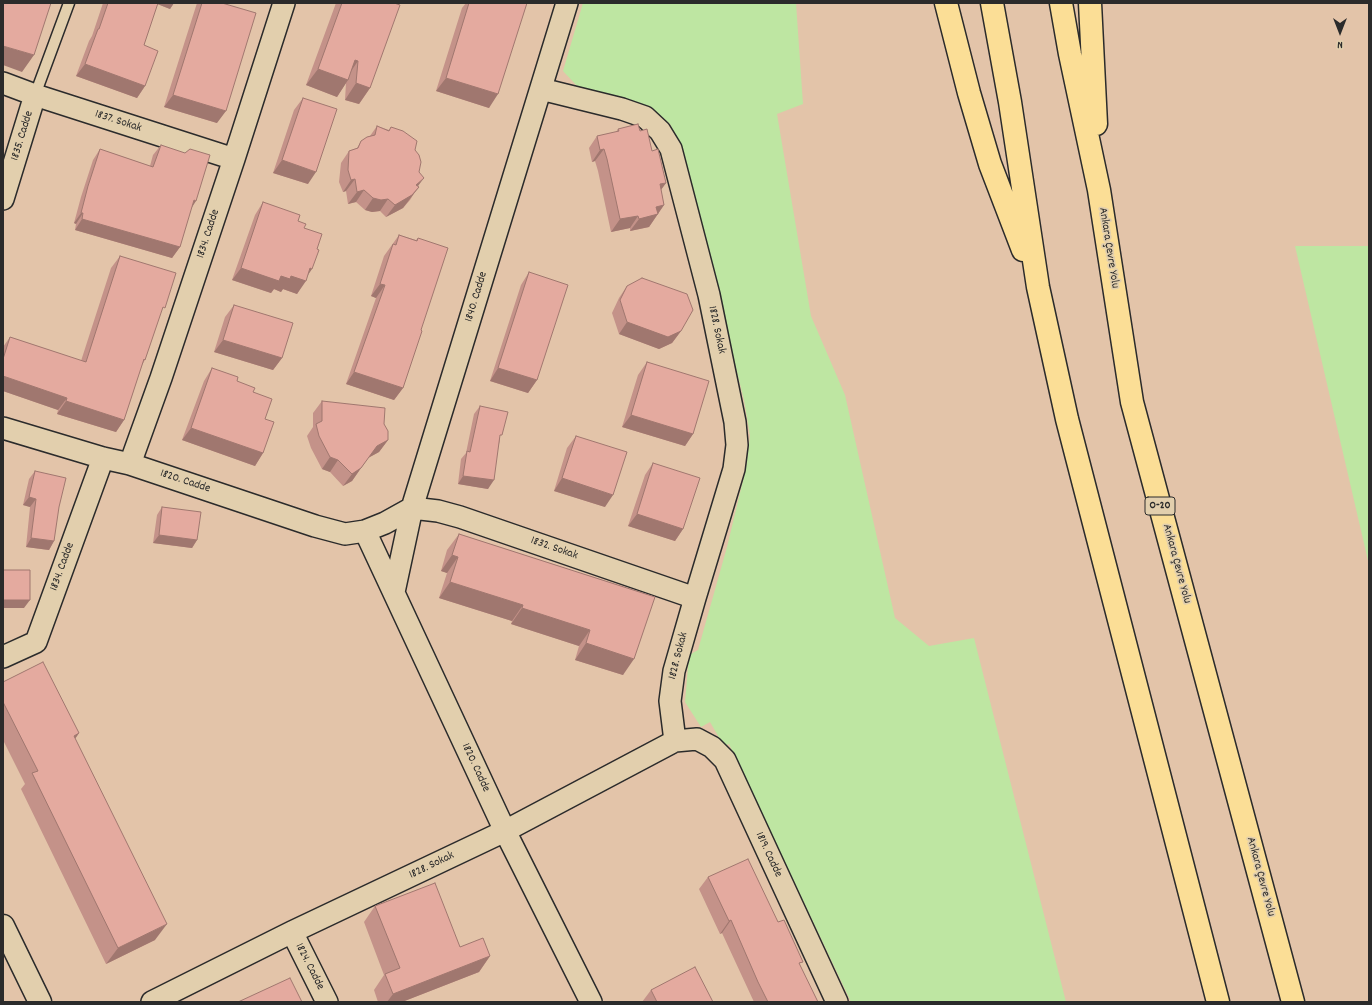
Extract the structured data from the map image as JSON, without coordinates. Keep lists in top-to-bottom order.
{
  "streets": {
    "highway": ["Ankara Çevre Yolu", "O-20"],
    "street": [
      "1837. Sokak",
      "1835. Cadde",
      "1834. Cadde",
      "1840. Cadde",
      "1828. Sokak",
      "1820. Cadde",
      "1832. Sokak",
      "1819. Cadde",
      "1824. Cadde"
    ]
  },
  "crossings": [
    ["1837. Sokak", "1835. Cadde"],
    ["1837. Sokak", "1834. Cadde"],
    ["1834. Cadde", "1820. Cadde"],
    ["1840. Cadde", "1828. Sokak"],
    ["1840. Cadde", "1820. Cadde"],
    ["1840. Cadde", "1832. Sokak"],
    ["1828. Sokak", "1820. Cadde"],
    ["1828. Sokak", "1832. Sokak"],
    ["1828. Sokak", "1819. Cadde"],
    ["1828. Sokak", "1824. Cadde"],
    ["1820. Cadde", "1832. Sokak"]
  ],
  "north": "bottom"
}
